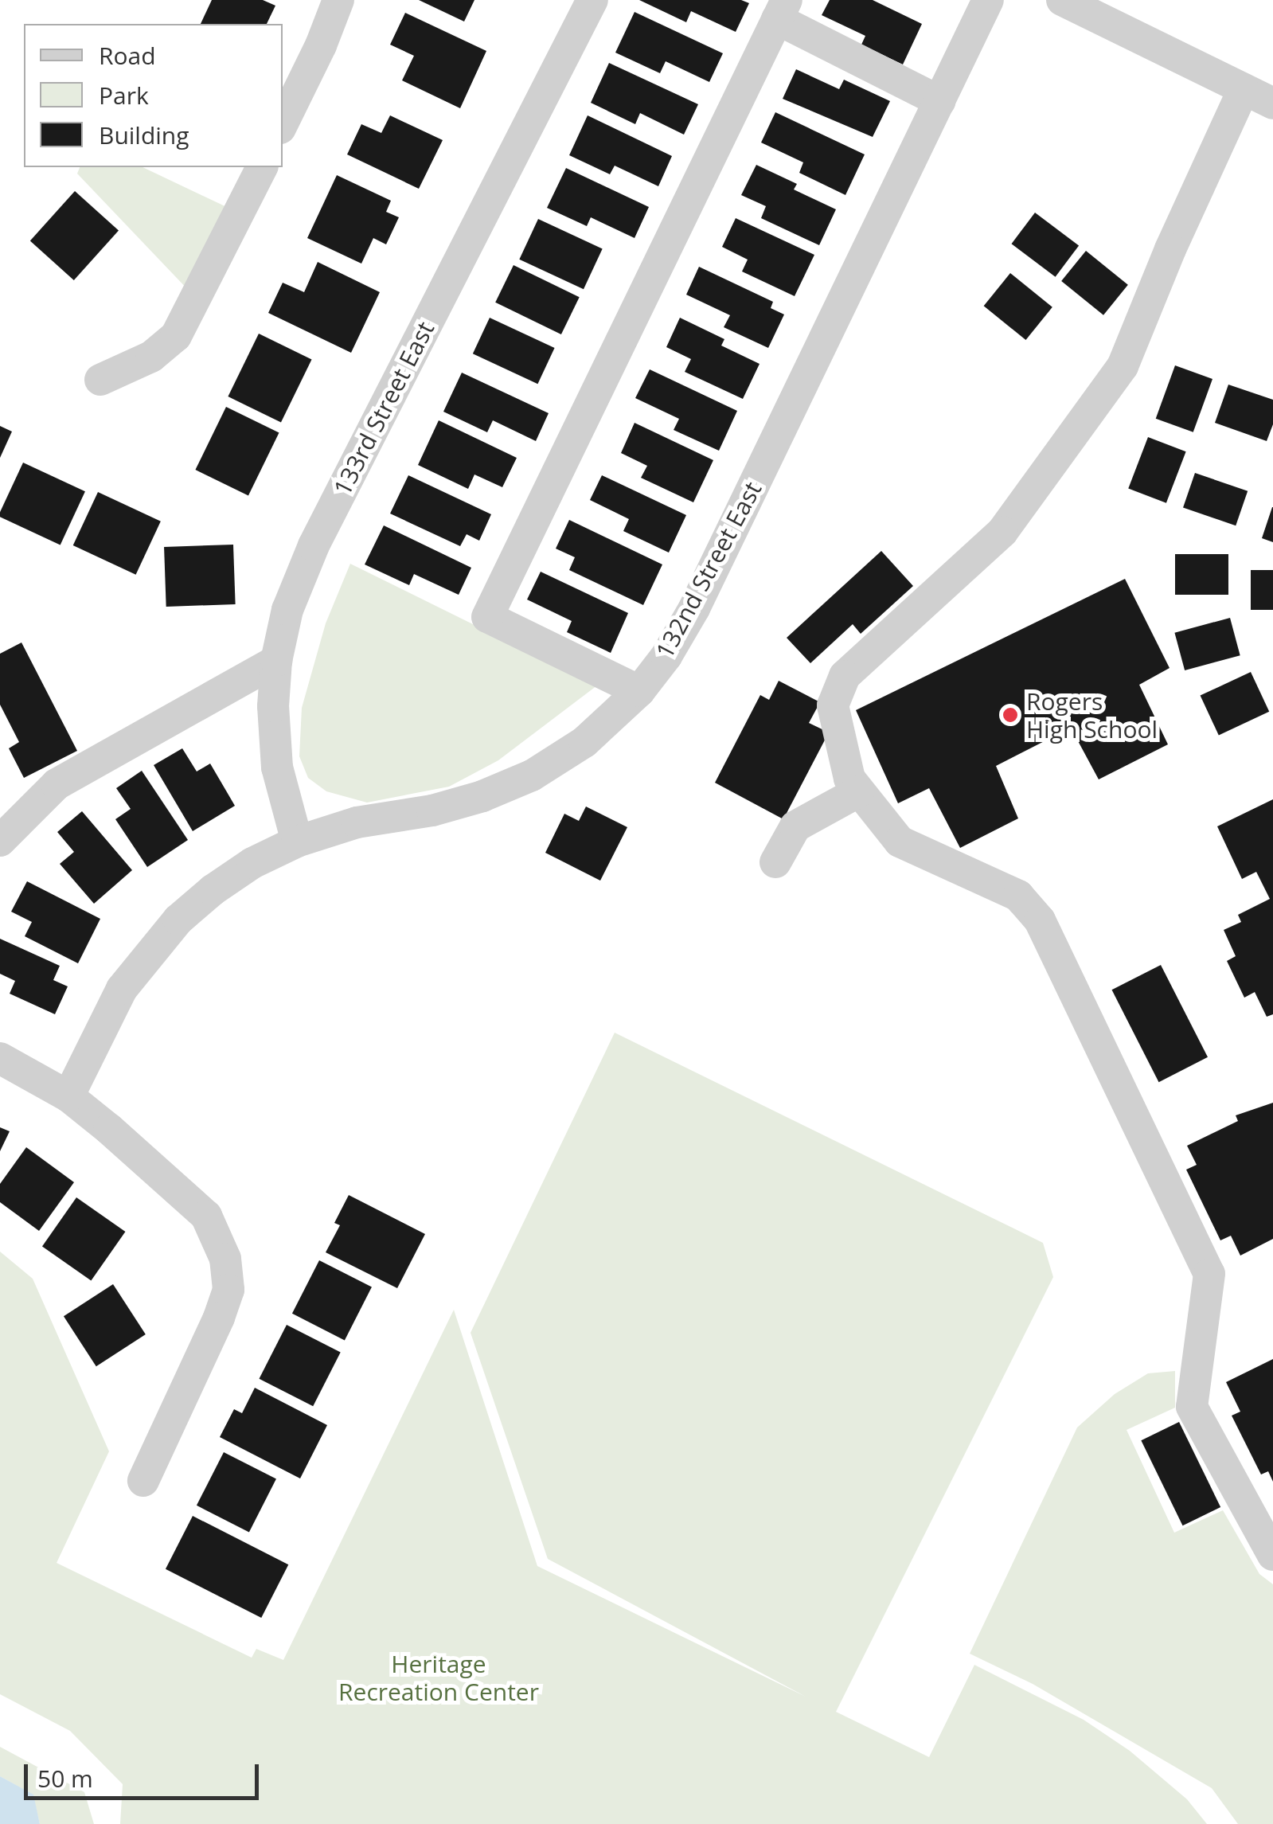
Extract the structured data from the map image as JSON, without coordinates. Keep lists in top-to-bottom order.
{
  "streets": {
    "street": ["133rd Street East", "132nd Street East"]
  },
  "crossings": [
    ["133rd Street East", "132nd Street East"]
  ],
  "parks": ["Heritage Recreation Center"],
  "places": ["Rogers High School"],
  "legend": ["Road", "Park", "Building"],
  "scale_bar": "50 m"
}
